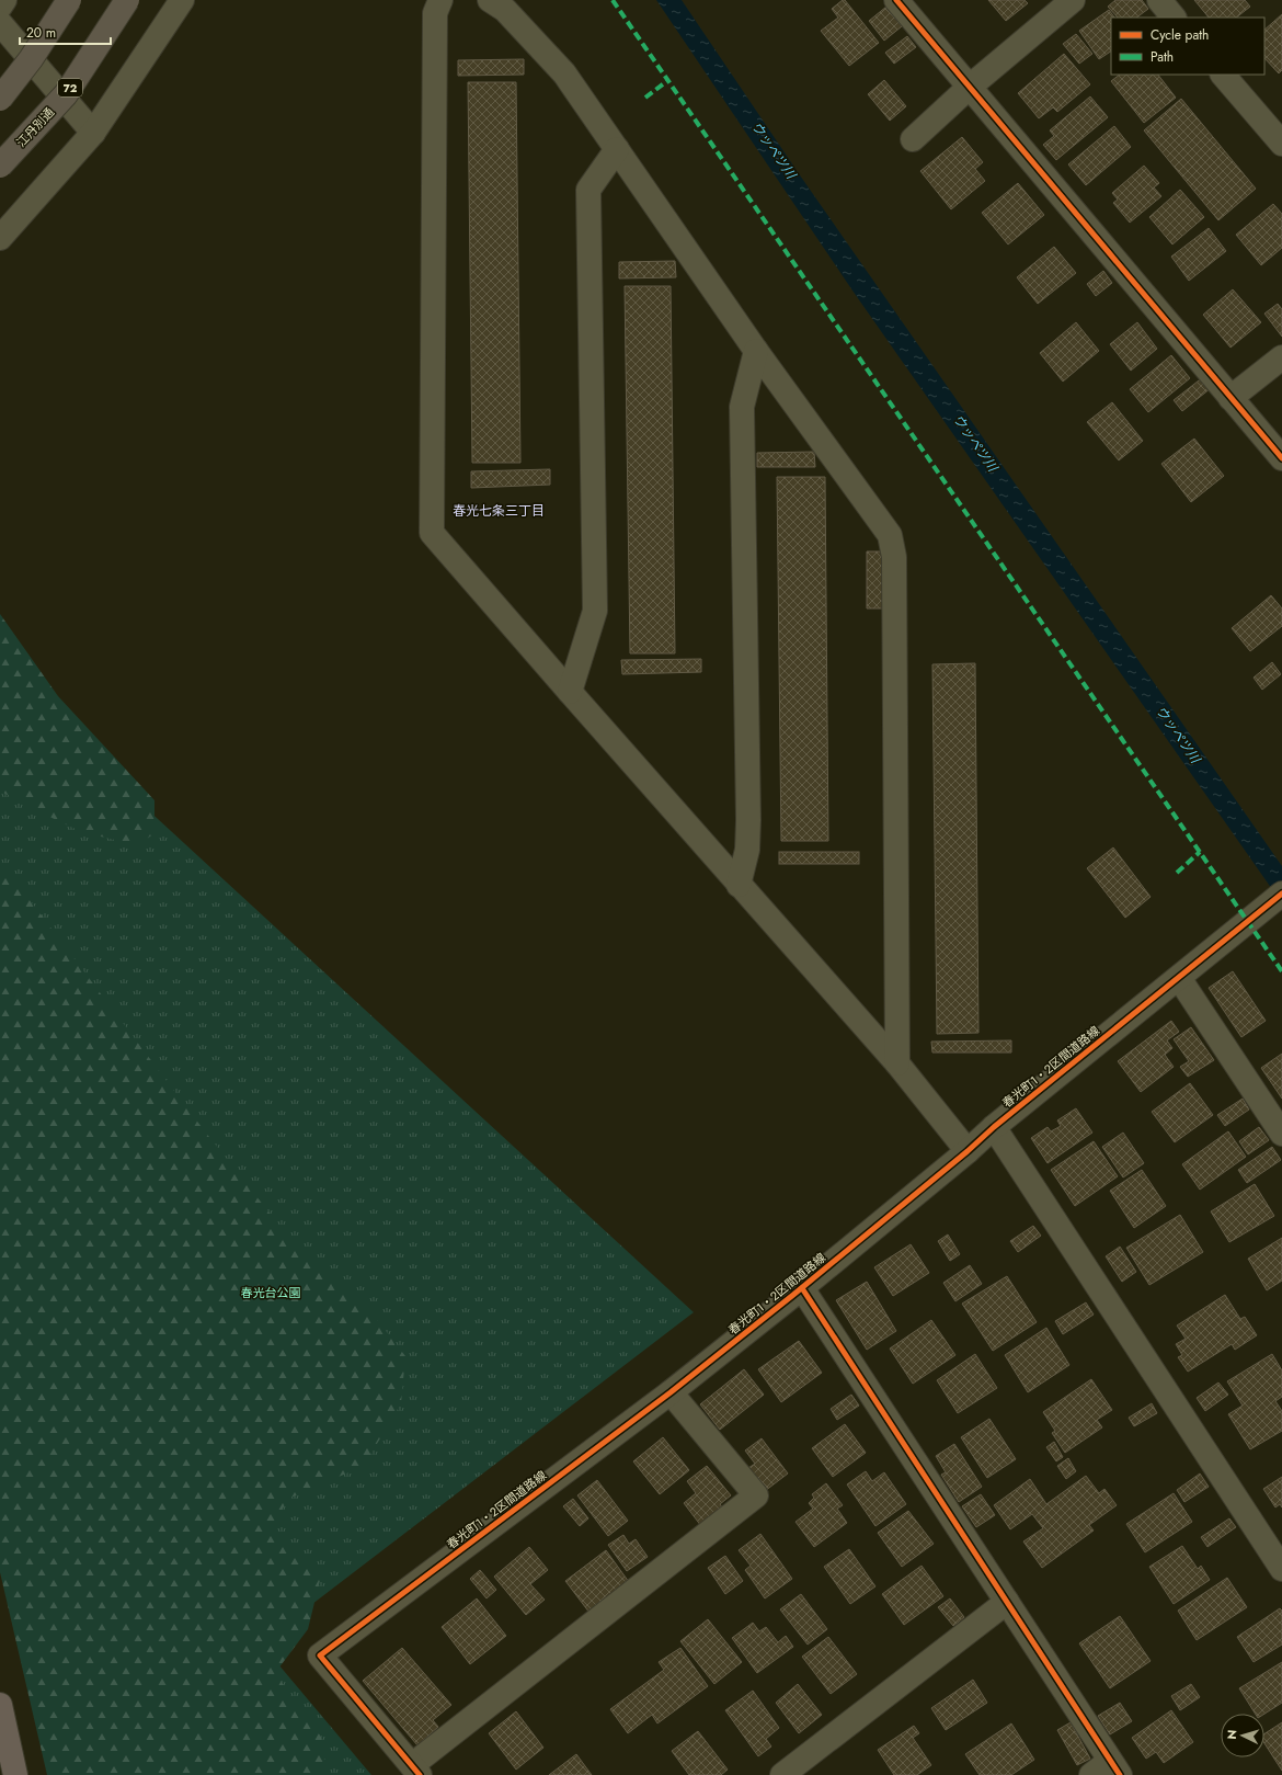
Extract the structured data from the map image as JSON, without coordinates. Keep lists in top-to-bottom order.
{
  "streets": {
    "main road": ["72", "江丹別通"],
    "street": ["春光町1・2区間道路線"]
  },
  "districts": ["春光七条三丁目"],
  "water": ["ウッペツ川"],
  "parks": ["春光台公園"],
  "legend": ["Cycle path", "Path"],
  "scale_bar": "20 m",
  "north": "left"
}
